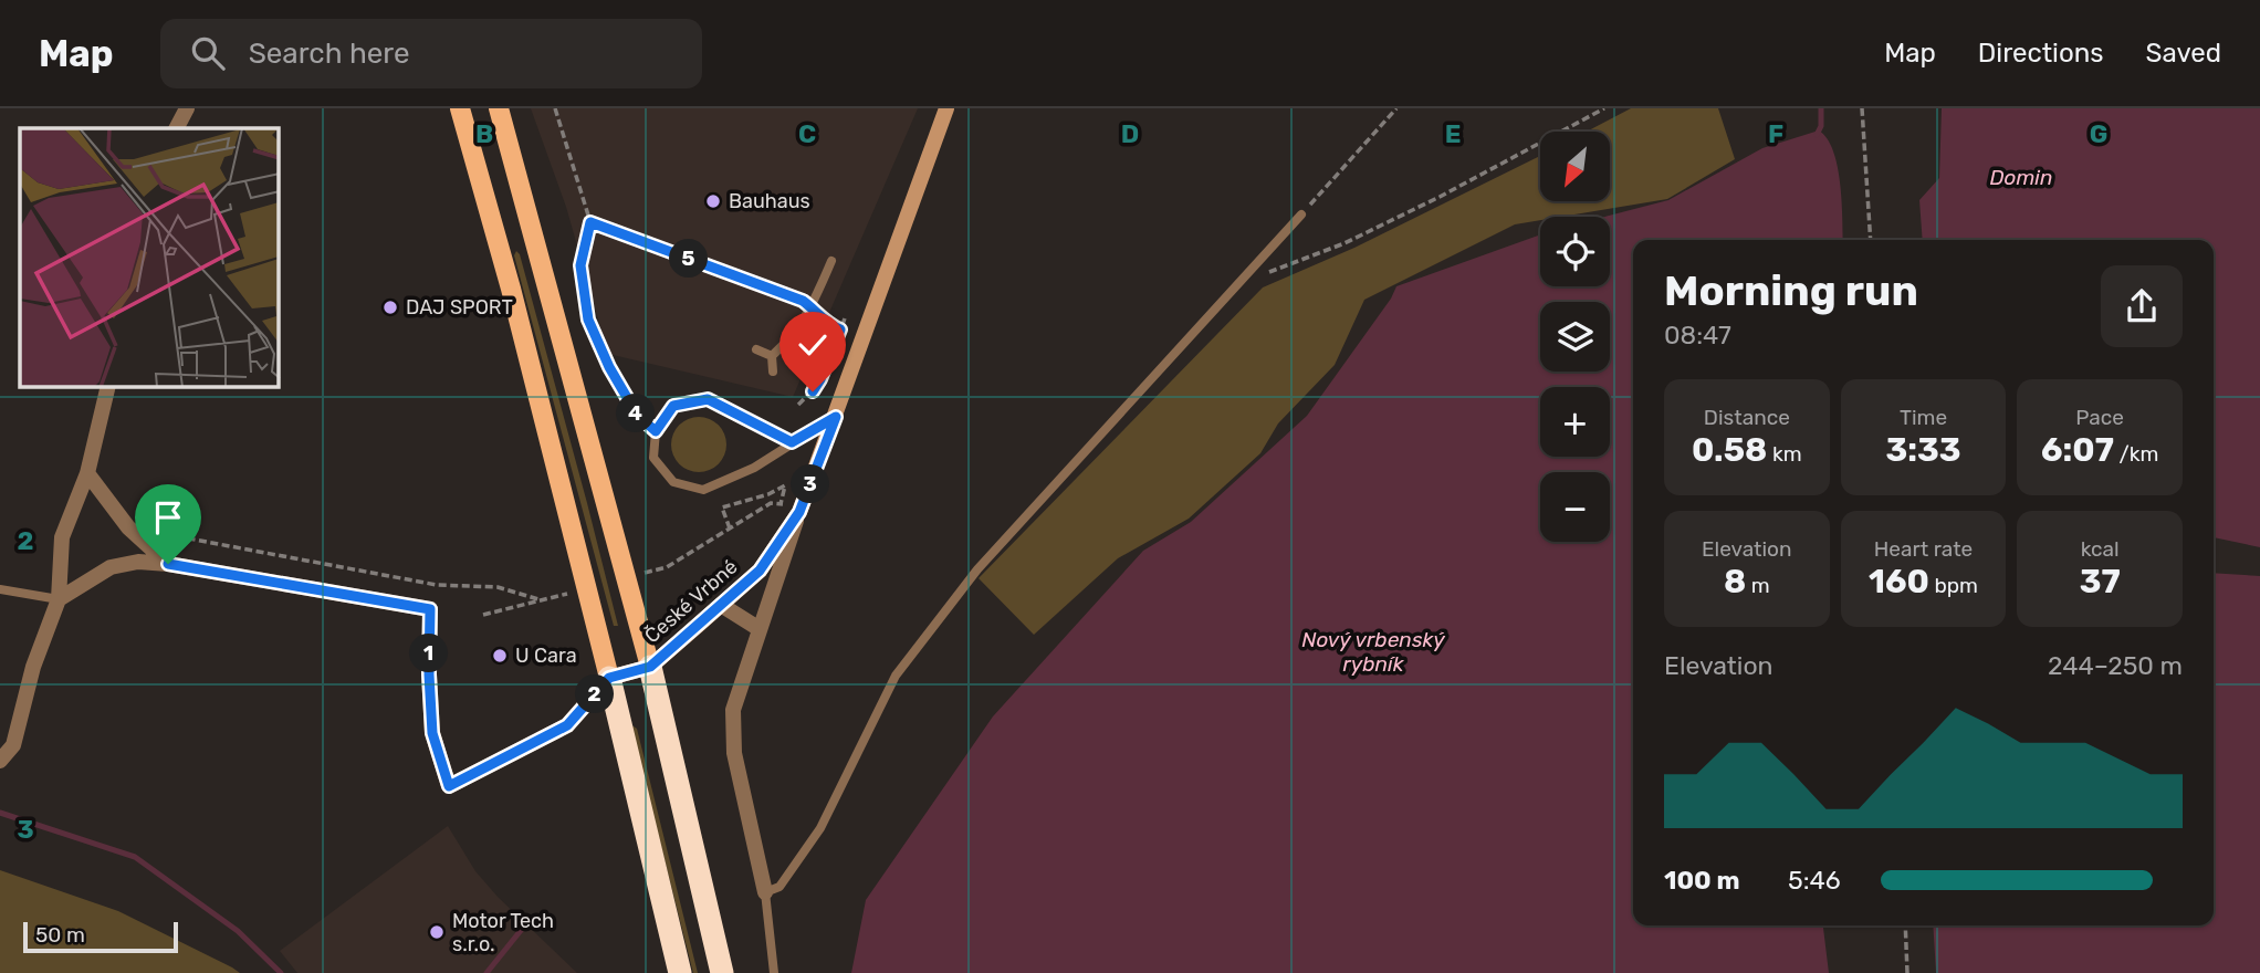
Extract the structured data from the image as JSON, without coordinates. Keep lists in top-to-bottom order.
{
  "streets": {
    "street": ["České Vrbné"]
  },
  "water": ["Domin", "Nový vrbenský rybník"],
  "places": [
    "Bauhaus",
    "DAJ SPORT",
    "U Cara",
    "Motor Tech s.r.o."
  ],
  "scale_bar": "50 m",
  "north": "bottom left",
  "page": {
    "header": "Map",
    "search": "Search here",
    "nav": ["Map", "Directions", "Saved"],
    "map_buttons": ["+", "−"],
    "pins": [
      "5",
      "4",
      "3",
      "1",
      "2"
    ],
    "heading": ["Morning run", "08:47"],
    "stats": [
      ["Distance", "0.58 km"],
      ["Time", "3:33"],
      ["Pace", "6:07 /km"],
      ["Elevation", "8 m"],
      ["Heart rate", "160 bpm"],
      ["kcal", "37"]
    ],
    "chart": ["Elevation", "244–250 m"],
    "list": [
      {
        "name": "100 m",
        "note": "5:46"
      }
    ],
    "scale": "50 m"
  },
  "grid": {
    "columns": [
      "B",
      "C",
      "D",
      "E",
      "F",
      "G"
    ],
    "rows": ["2", "3"]
  }
}
